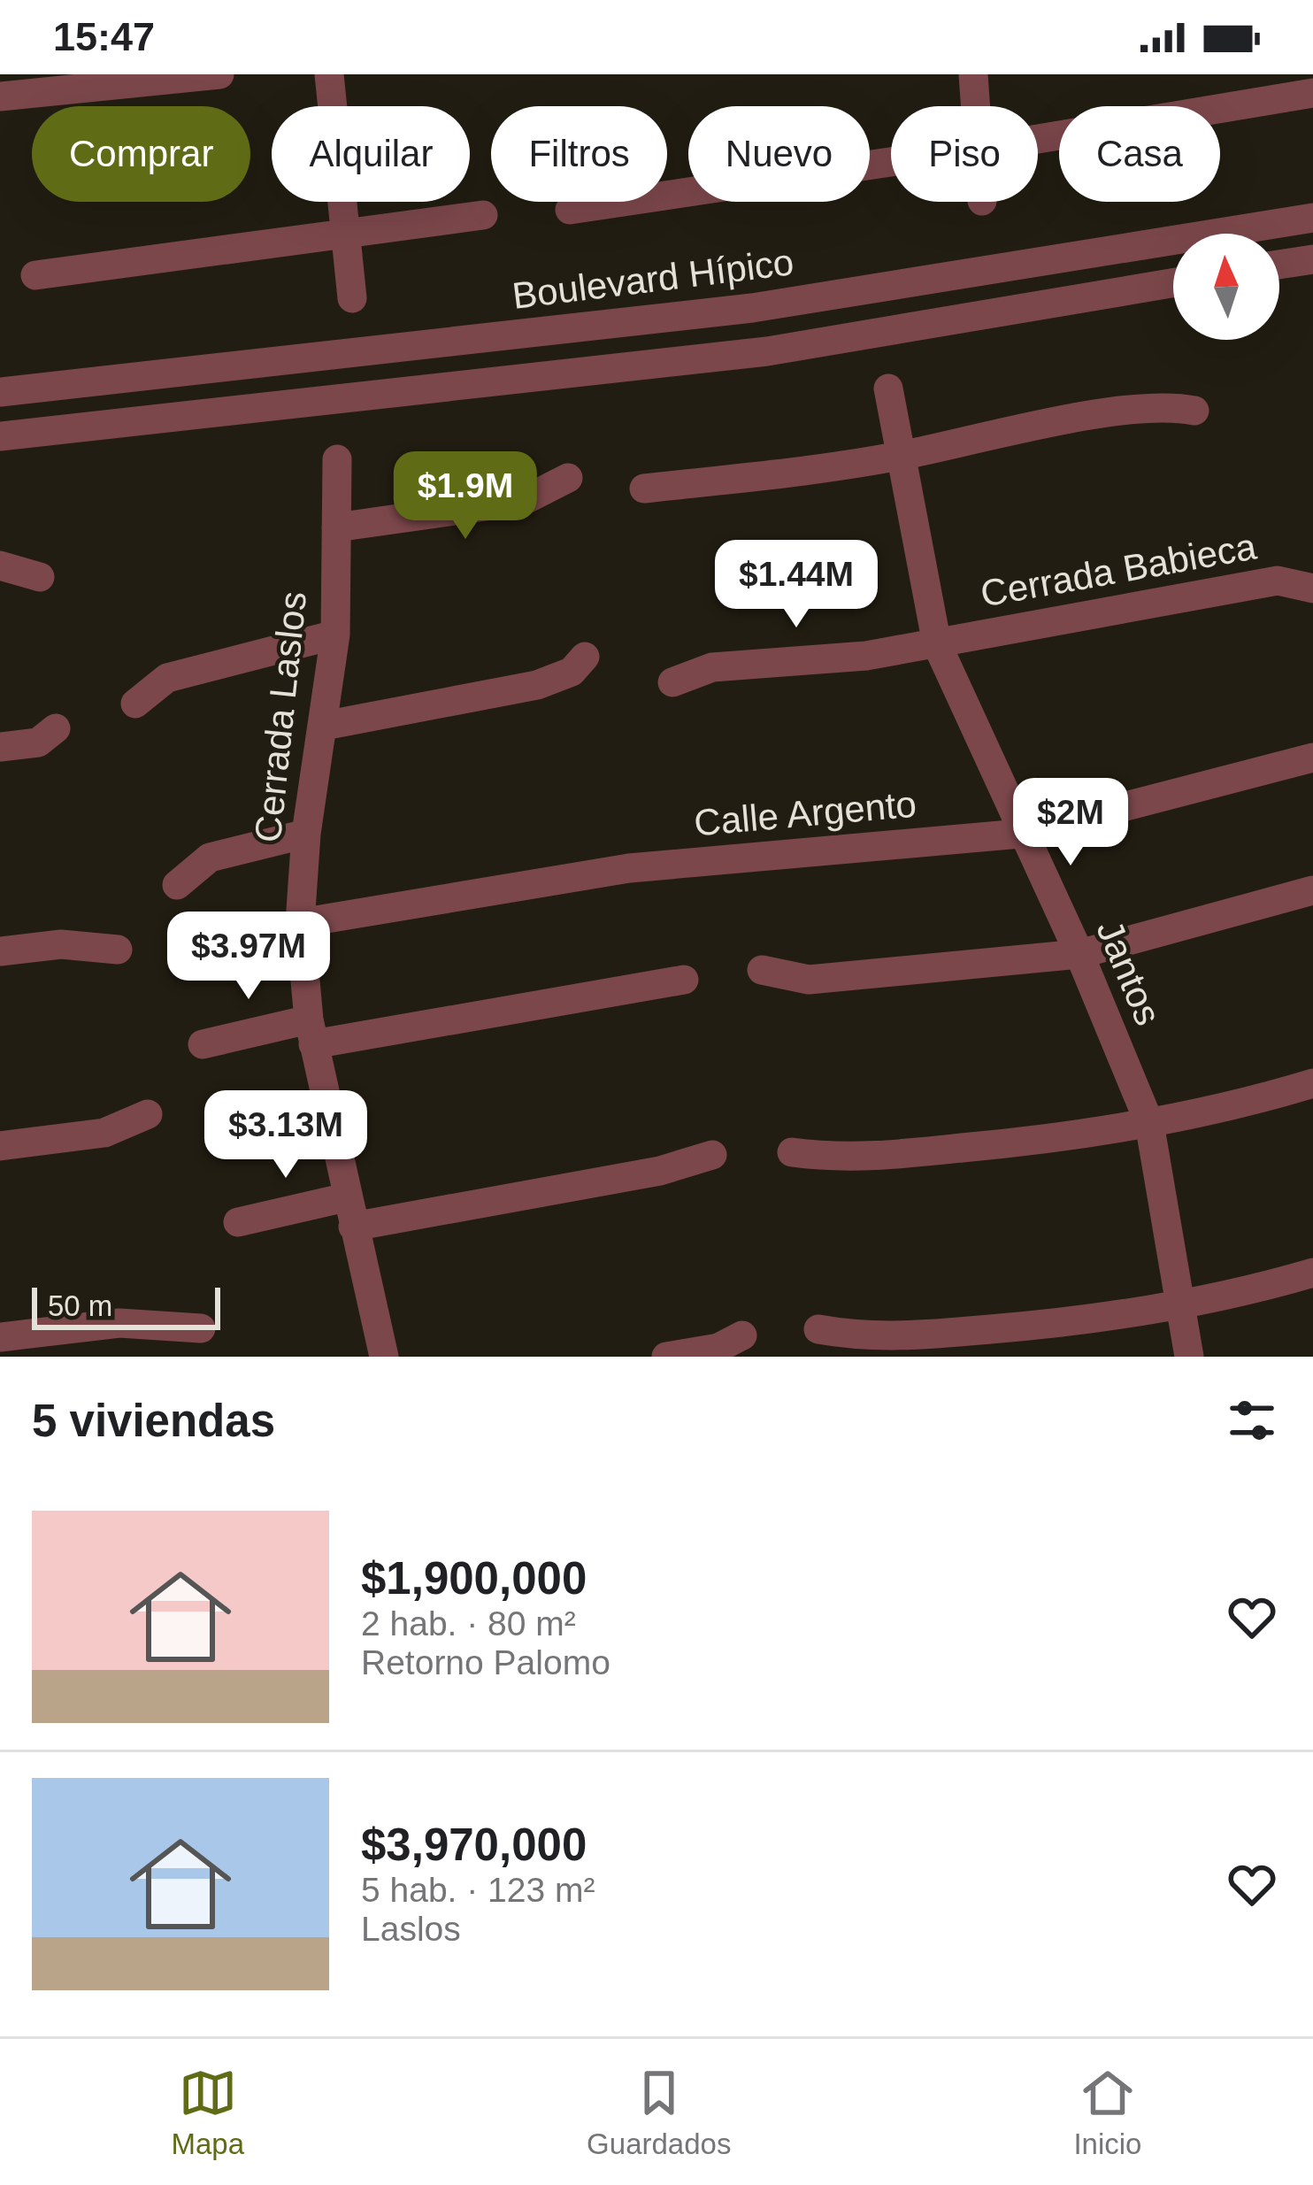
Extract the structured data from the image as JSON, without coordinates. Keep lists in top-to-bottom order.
{
  "streets": {
    "street": [
      "Boulevard Hípico",
      "Cerrada Babieca",
      "Cerrada Laslos",
      "Calle Argento",
      "Jantos"
    ]
  },
  "crossings": [
    ["Cerrada Babieca", "Jantos"],
    ["Cerrada Laslos", "Calle Argento"],
    ["Calle Argento", "Jantos"]
  ],
  "scale_bar": "50 m",
  "north": "top",
  "page": {
    "status": "15:47",
    "chip": [
      "Comprar",
      "Alquilar",
      "Filtros",
      "Nuevo",
      "Piso",
      "Casa"
    ],
    "price": [
      "$1.9M",
      "$1.44M",
      "$2M",
      "$3.97M",
      "$3.13M"
    ],
    "scale": "50 m",
    "heading": "5 viviendas",
    "list": [
      {
        "name": "$1,900,000",
        "note": "2 hab. · 80 m² · Retorno Palomo"
      },
      {
        "name": "$3,970,000",
        "note": "5 hab. · 123 m² · Laslos"
      }
    ],
    "tabs": ["Mapa", "Guardados", "Inicio"]
  }
}
